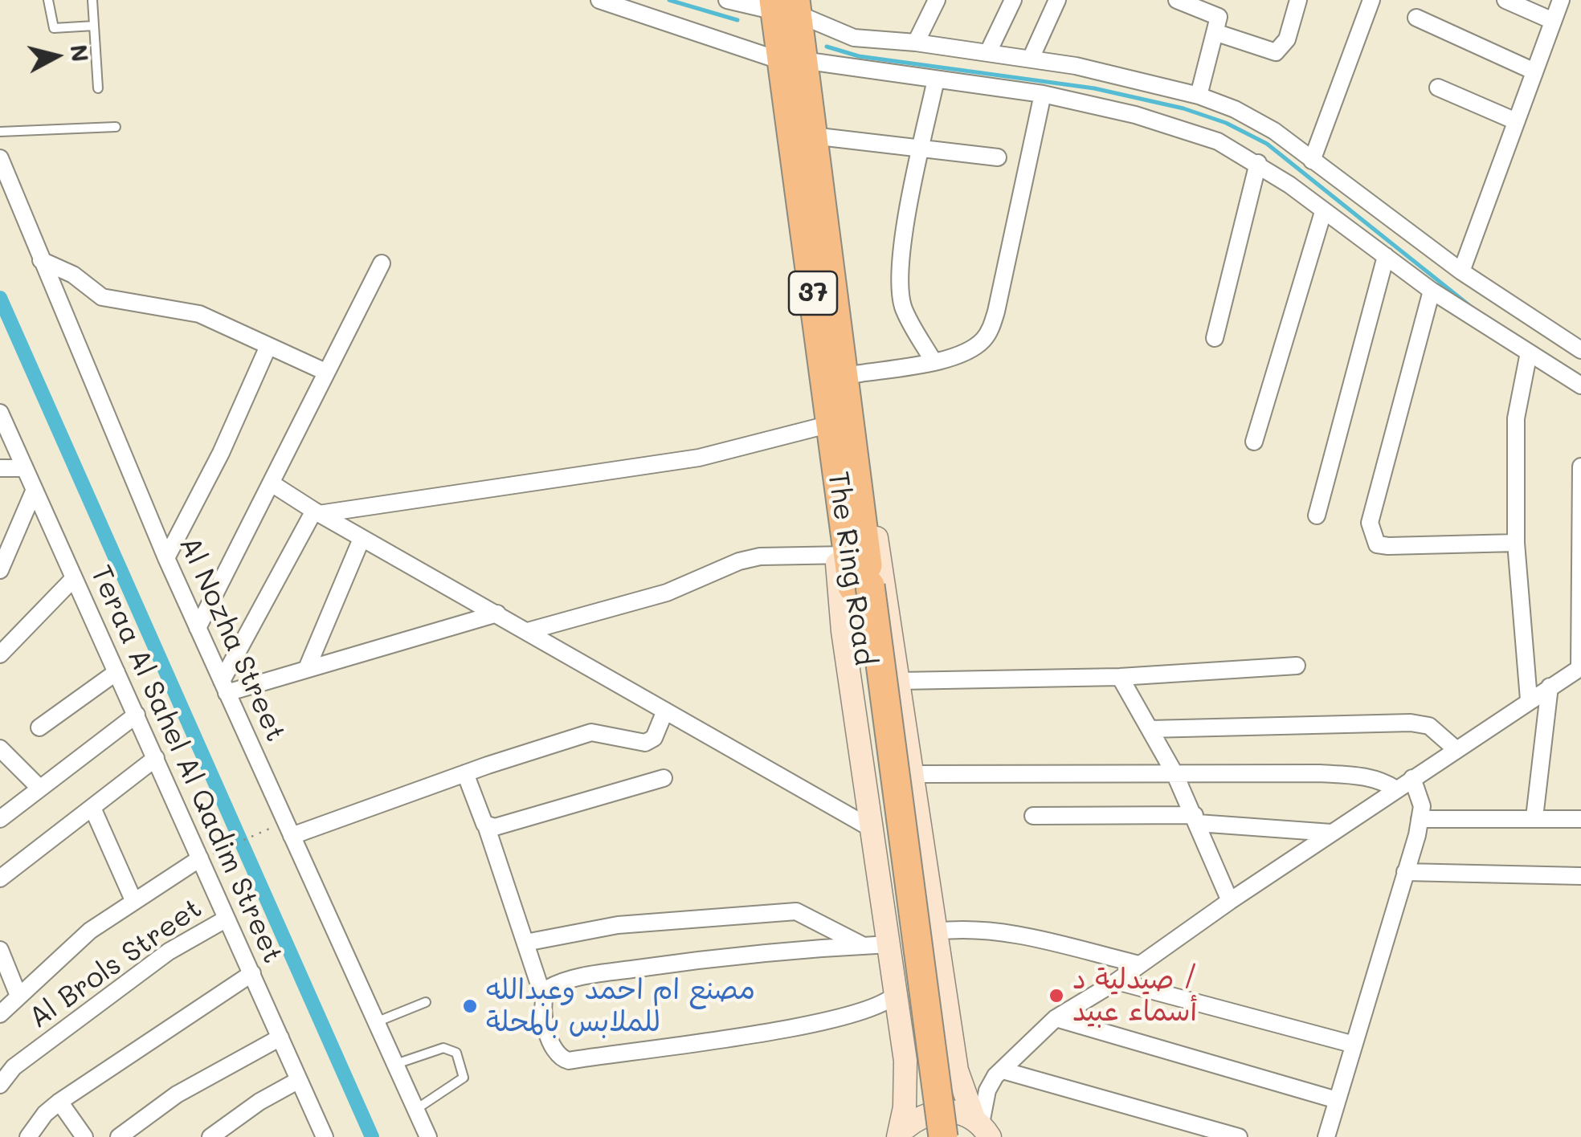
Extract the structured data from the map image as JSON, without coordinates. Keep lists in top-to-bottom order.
{
  "streets": {
    "highway": ["37", "The Ring Road"],
    "street": ["Al Nozha Street", "Teraa Al Sahel Al Qadim Street", "Al Brols Street"]
  },
  "crossings": [
    ["Teraa Al Sahel Al Qadim Street", "Al Brols Street"]
  ],
  "places": ["صيدلية د / أسماء عبيد", "مصنع ام احمد وعبدالله للملابس بالمحلة"],
  "north": "right"
}
